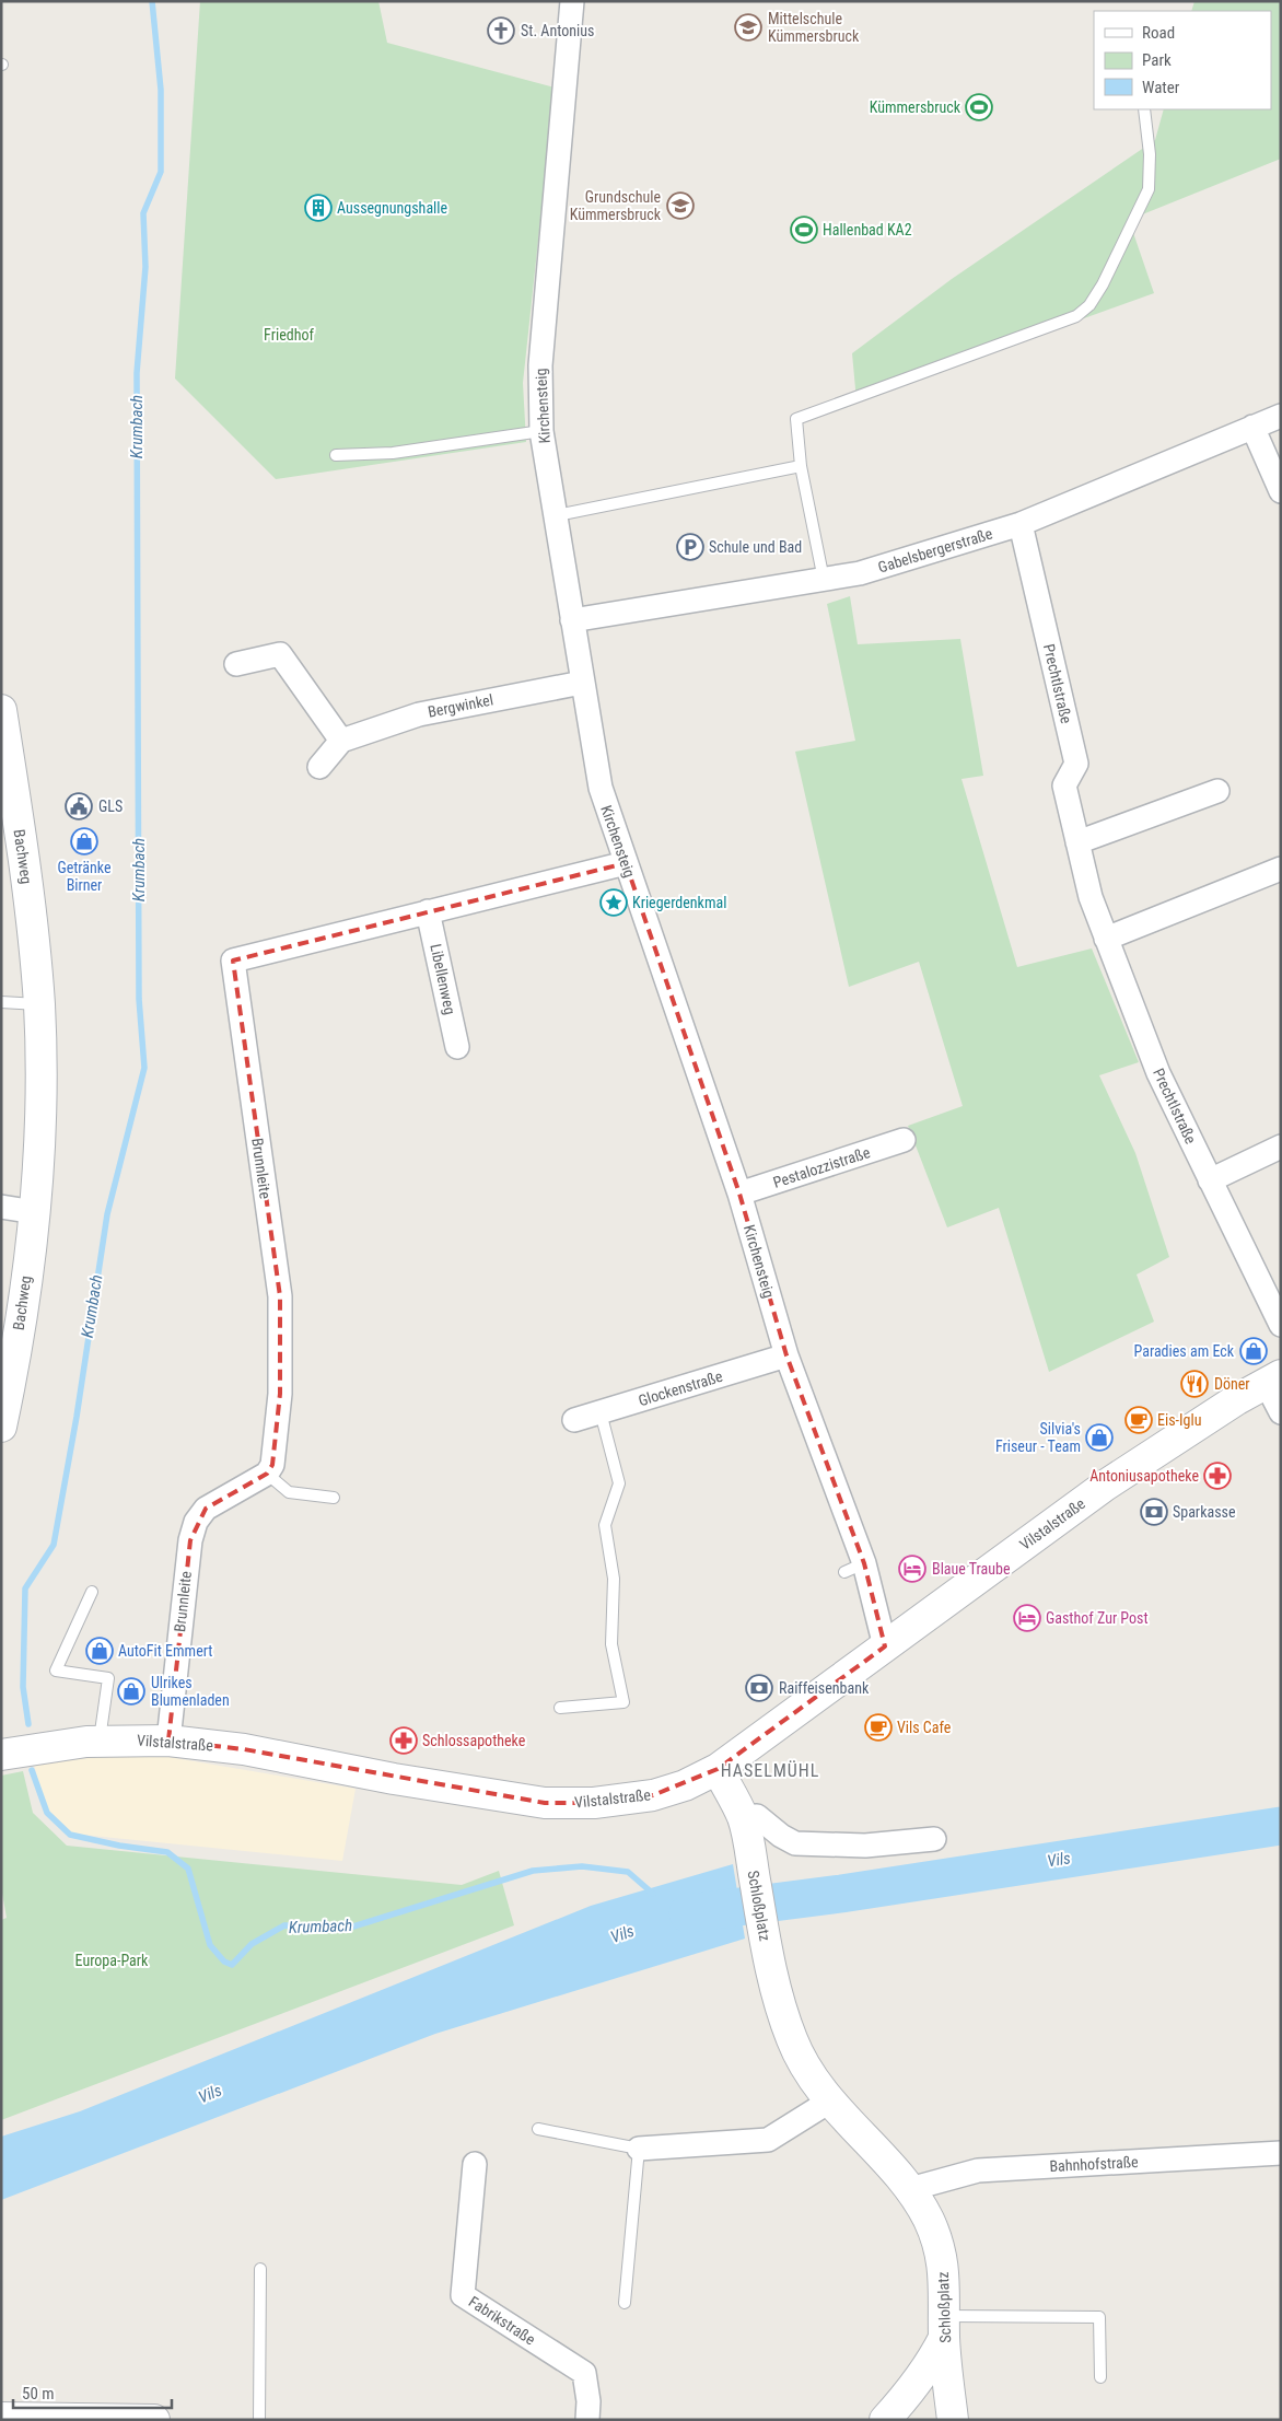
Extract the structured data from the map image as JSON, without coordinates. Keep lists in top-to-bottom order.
{
  "streets": {
    "street": [
      "Kirchensteig",
      "Gabelsbergerstraße",
      "Prechtlstraße",
      "Bergwinkel",
      "Bachweg",
      "Libellenweg",
      "Pestalozzistraße",
      "Brunnleite",
      "Glockenstraße",
      "Vilstalstraße",
      "Schloßplatz",
      "Bahnhofstraße",
      "Fabrikstraße"
    ]
  },
  "crossings": [
    ["Kirchensteig", "Gabelsbergerstraße"],
    ["Kirchensteig", "Bergwinkel"],
    ["Kirchensteig", "Pestalozzistraße"],
    ["Kirchensteig", "Brunnleite"],
    ["Kirchensteig", "Glockenstraße"],
    ["Kirchensteig", "Vilstalstraße"],
    ["Gabelsbergerstraße", "Prechtlstraße"],
    ["Libellenweg", "Brunnleite"],
    ["Brunnleite", "Vilstalstraße"],
    ["Vilstalstraße", "Schloßplatz"],
    ["Schloßplatz", "Bahnhofstraße"]
  ],
  "districts": ["HASELMÜHL"],
  "water": ["Krumbach", "Vils"],
  "parks": ["Friedhof", "Europa-Park"],
  "places": {
    "school or university": ["Mittelschule Kümmersbruck", "Grundschule Kümmersbruck"],
    "church": ["St. Antonius"],
    "sports": ["Kümmersbruck", "Hallenbad KA2"],
    "building": ["Aussegnungshalle"],
    "parking": ["Schule und Bad"],
    "public building": ["GLS"],
    "shop": [
      "Getränke Birner",
      "Paradies am Eck",
      "Silvia's Friseur - Team",
      "AutoFit Emmert",
      "Ulrikes Blumenladen"
    ],
    "place": ["Kriegerdenkmal"],
    "restaurant": ["Döner"],
    "cafe": ["Eis-Iglu", "Vils Cafe"],
    "pharmacy": ["Antoniusapotheke", "Schlossapotheke"],
    "bank": ["Sparkasse", "Raiffeisenbank"],
    "hotel": ["Blaue Traube", "Gasthof Zur Post"]
  },
  "legend": ["Road", "Park", "Water"],
  "scale_bar": "50 m"
}
